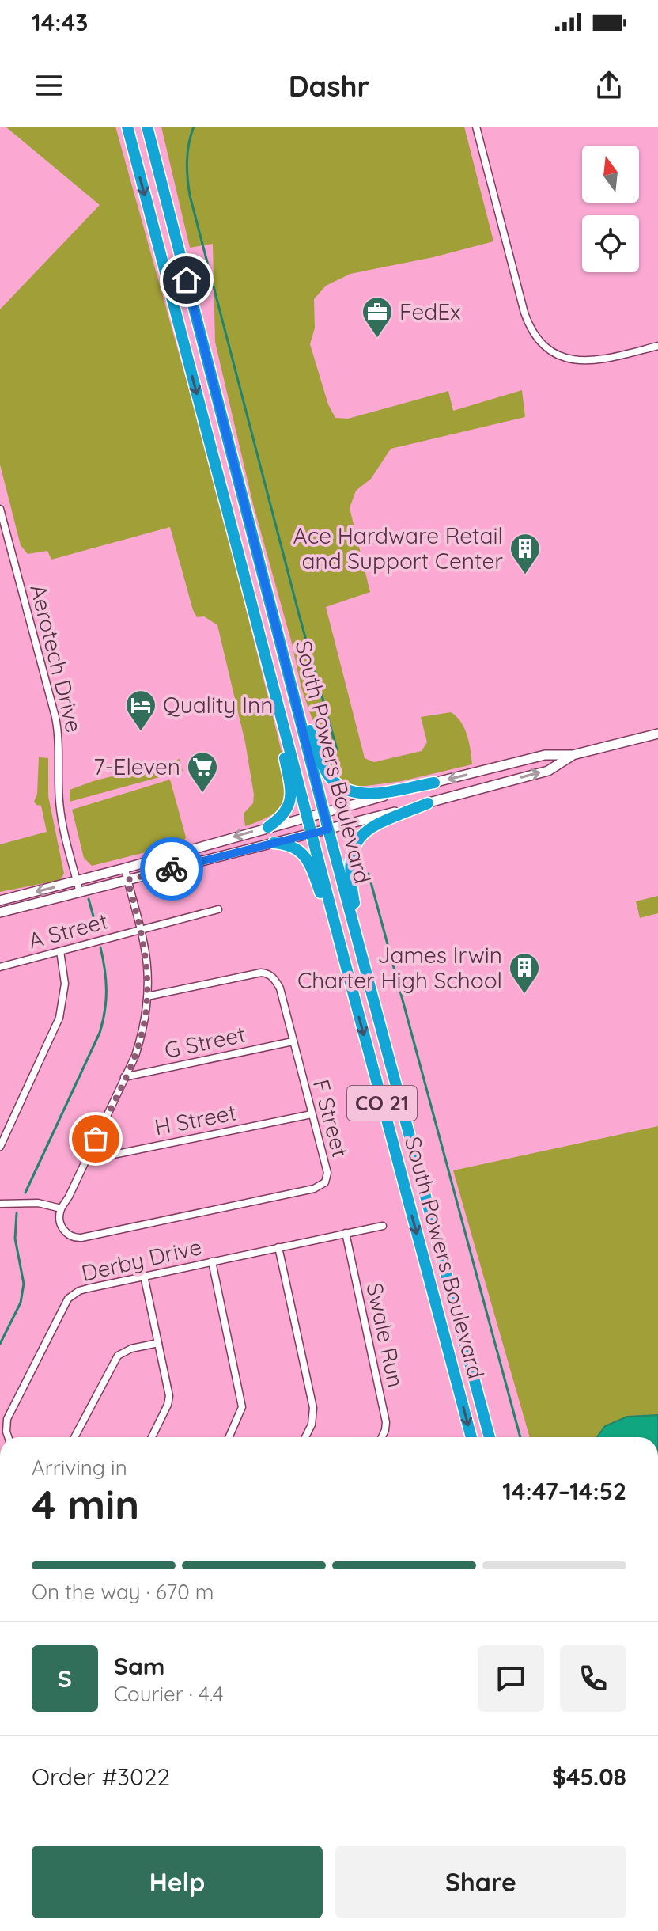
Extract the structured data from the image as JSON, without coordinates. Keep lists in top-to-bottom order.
{
  "streets": {
    "highway": ["South Powers Boulevard", "CO 21"],
    "street": [
      "Aerotech Drive",
      "A Street",
      "G Street",
      "F Street",
      "H Street",
      "Derby Drive",
      "Swale Run"
    ]
  },
  "crossings": [
    ["G Street", "F Street"],
    ["F Street", "H Street"],
    ["Derby Drive", "Swale Run"]
  ],
  "places": {
    "office": ["FedEx"],
    "building": ["Ace Hardware Retail and Support Center", "James Irwin Charter High School"],
    "hotel": ["Quality Inn"],
    "supermarket": ["7-Eleven"]
  },
  "north": "top",
  "page": {
    "status": "14:43",
    "header": "Dashr",
    "heading": ["4 min", "Arriving in", "14:47–14:52"],
    "panel": [
      "Sam",
      "Courier · 4.4",
      "Order #3022",
      "$45.08"
    ],
    "bar": "On the way · 670 m",
    "round": "S",
    "buttons": ["Help", "Share"]
  }
}
